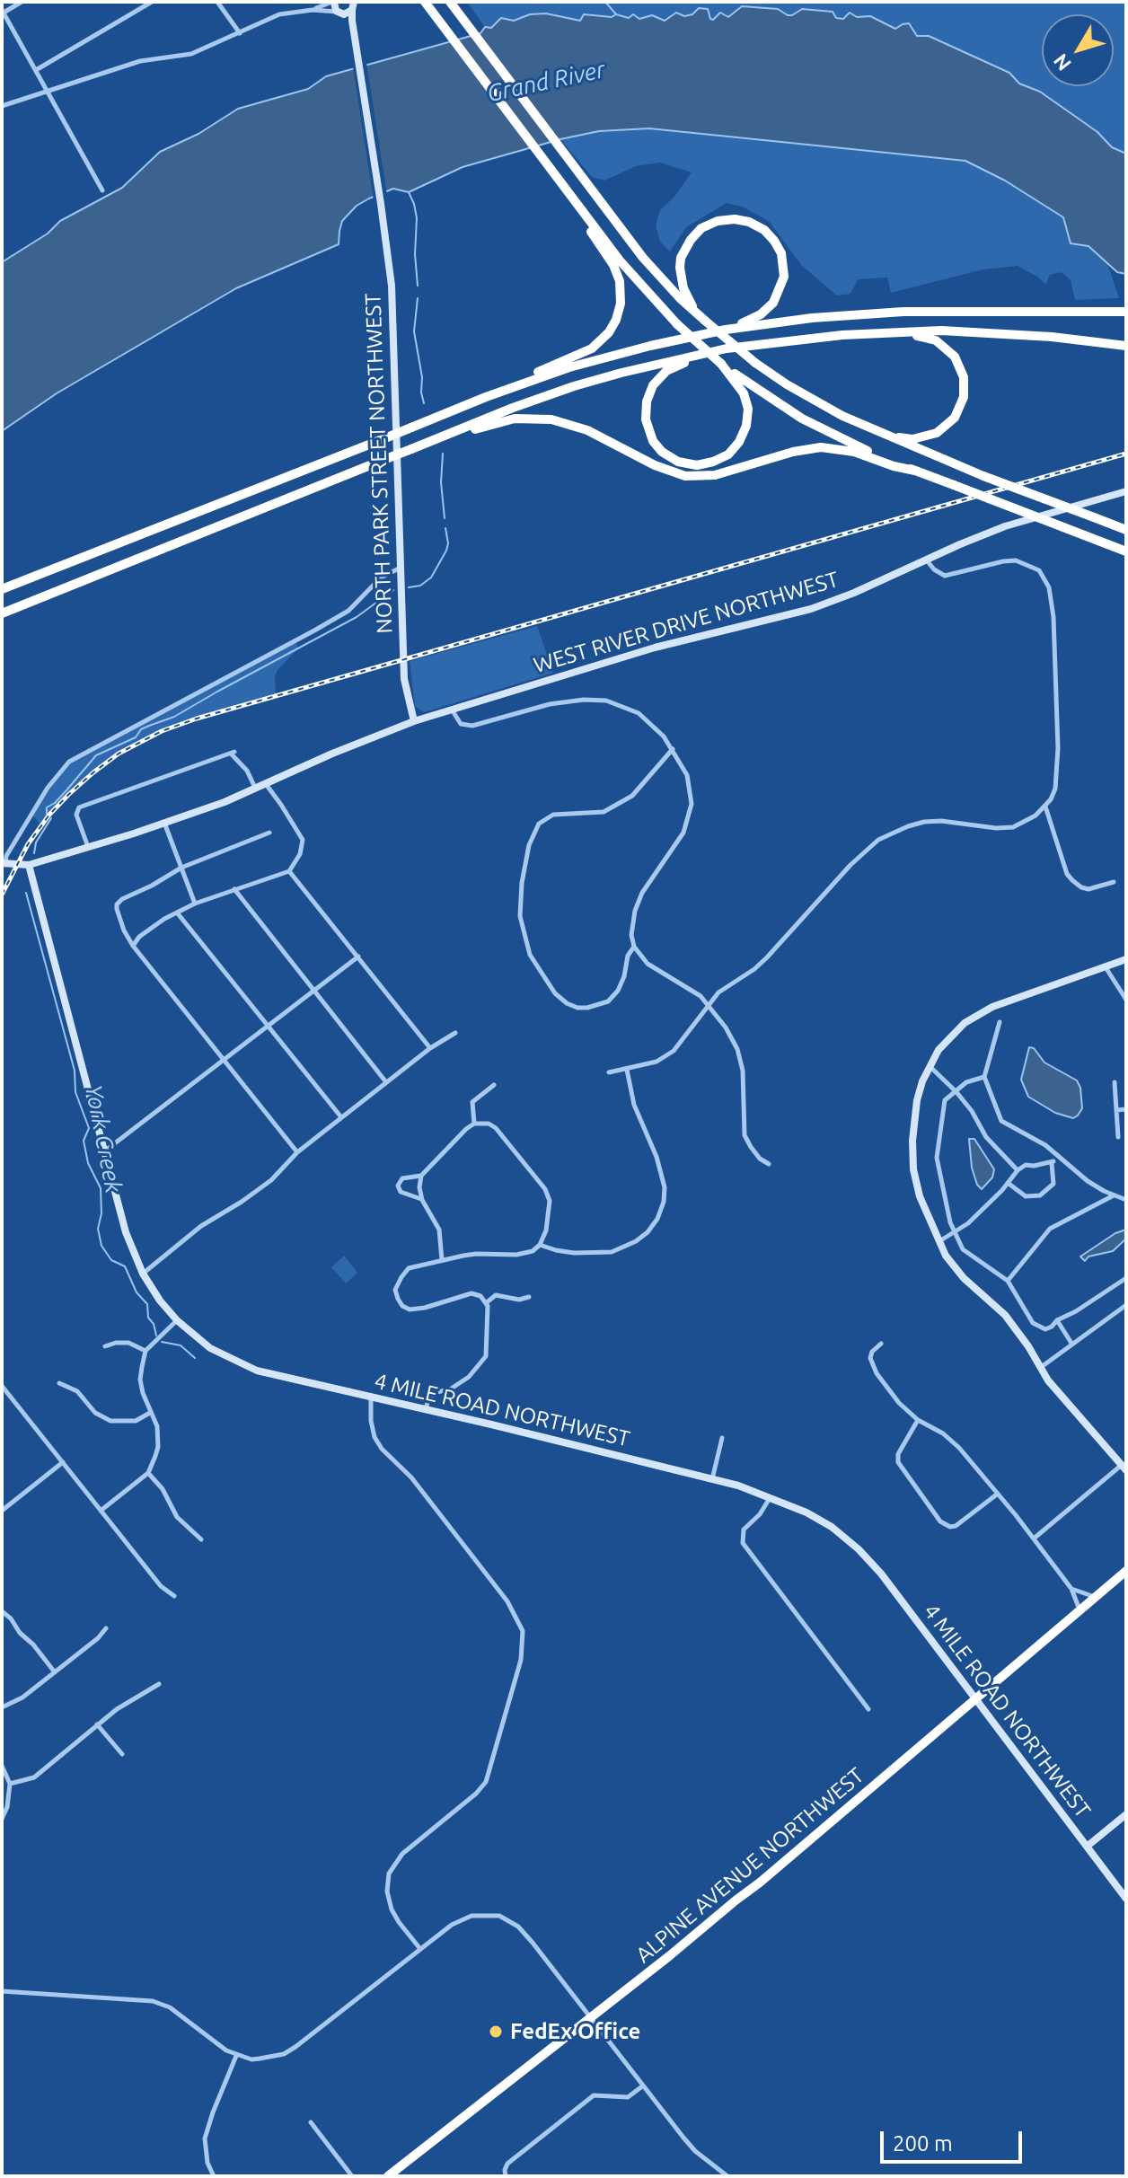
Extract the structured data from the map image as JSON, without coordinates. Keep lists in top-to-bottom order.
{
  "streets": {
    "highway": ["ALPINE AVENUE NORTHWEST"],
    "main road": ["NORTH PARK STREET NORTHWEST", "WEST RIVER DRIVE NORTHWEST", "4 MILE ROAD NORTHWEST"]
  },
  "crossings": [
    ["NORTH PARK STREET NORTHWEST", "WEST RIVER DRIVE NORTHWEST"],
    ["WEST RIVER DRIVE NORTHWEST", "4 MILE ROAD NORTHWEST"],
    ["4 MILE ROAD NORTHWEST", "ALPINE AVENUE NORTHWEST"]
  ],
  "water": ["Grand River", "York Creek"],
  "places": ["FedEx Office"],
  "scale_bar": "200 m",
  "north": "bottom left"
}
